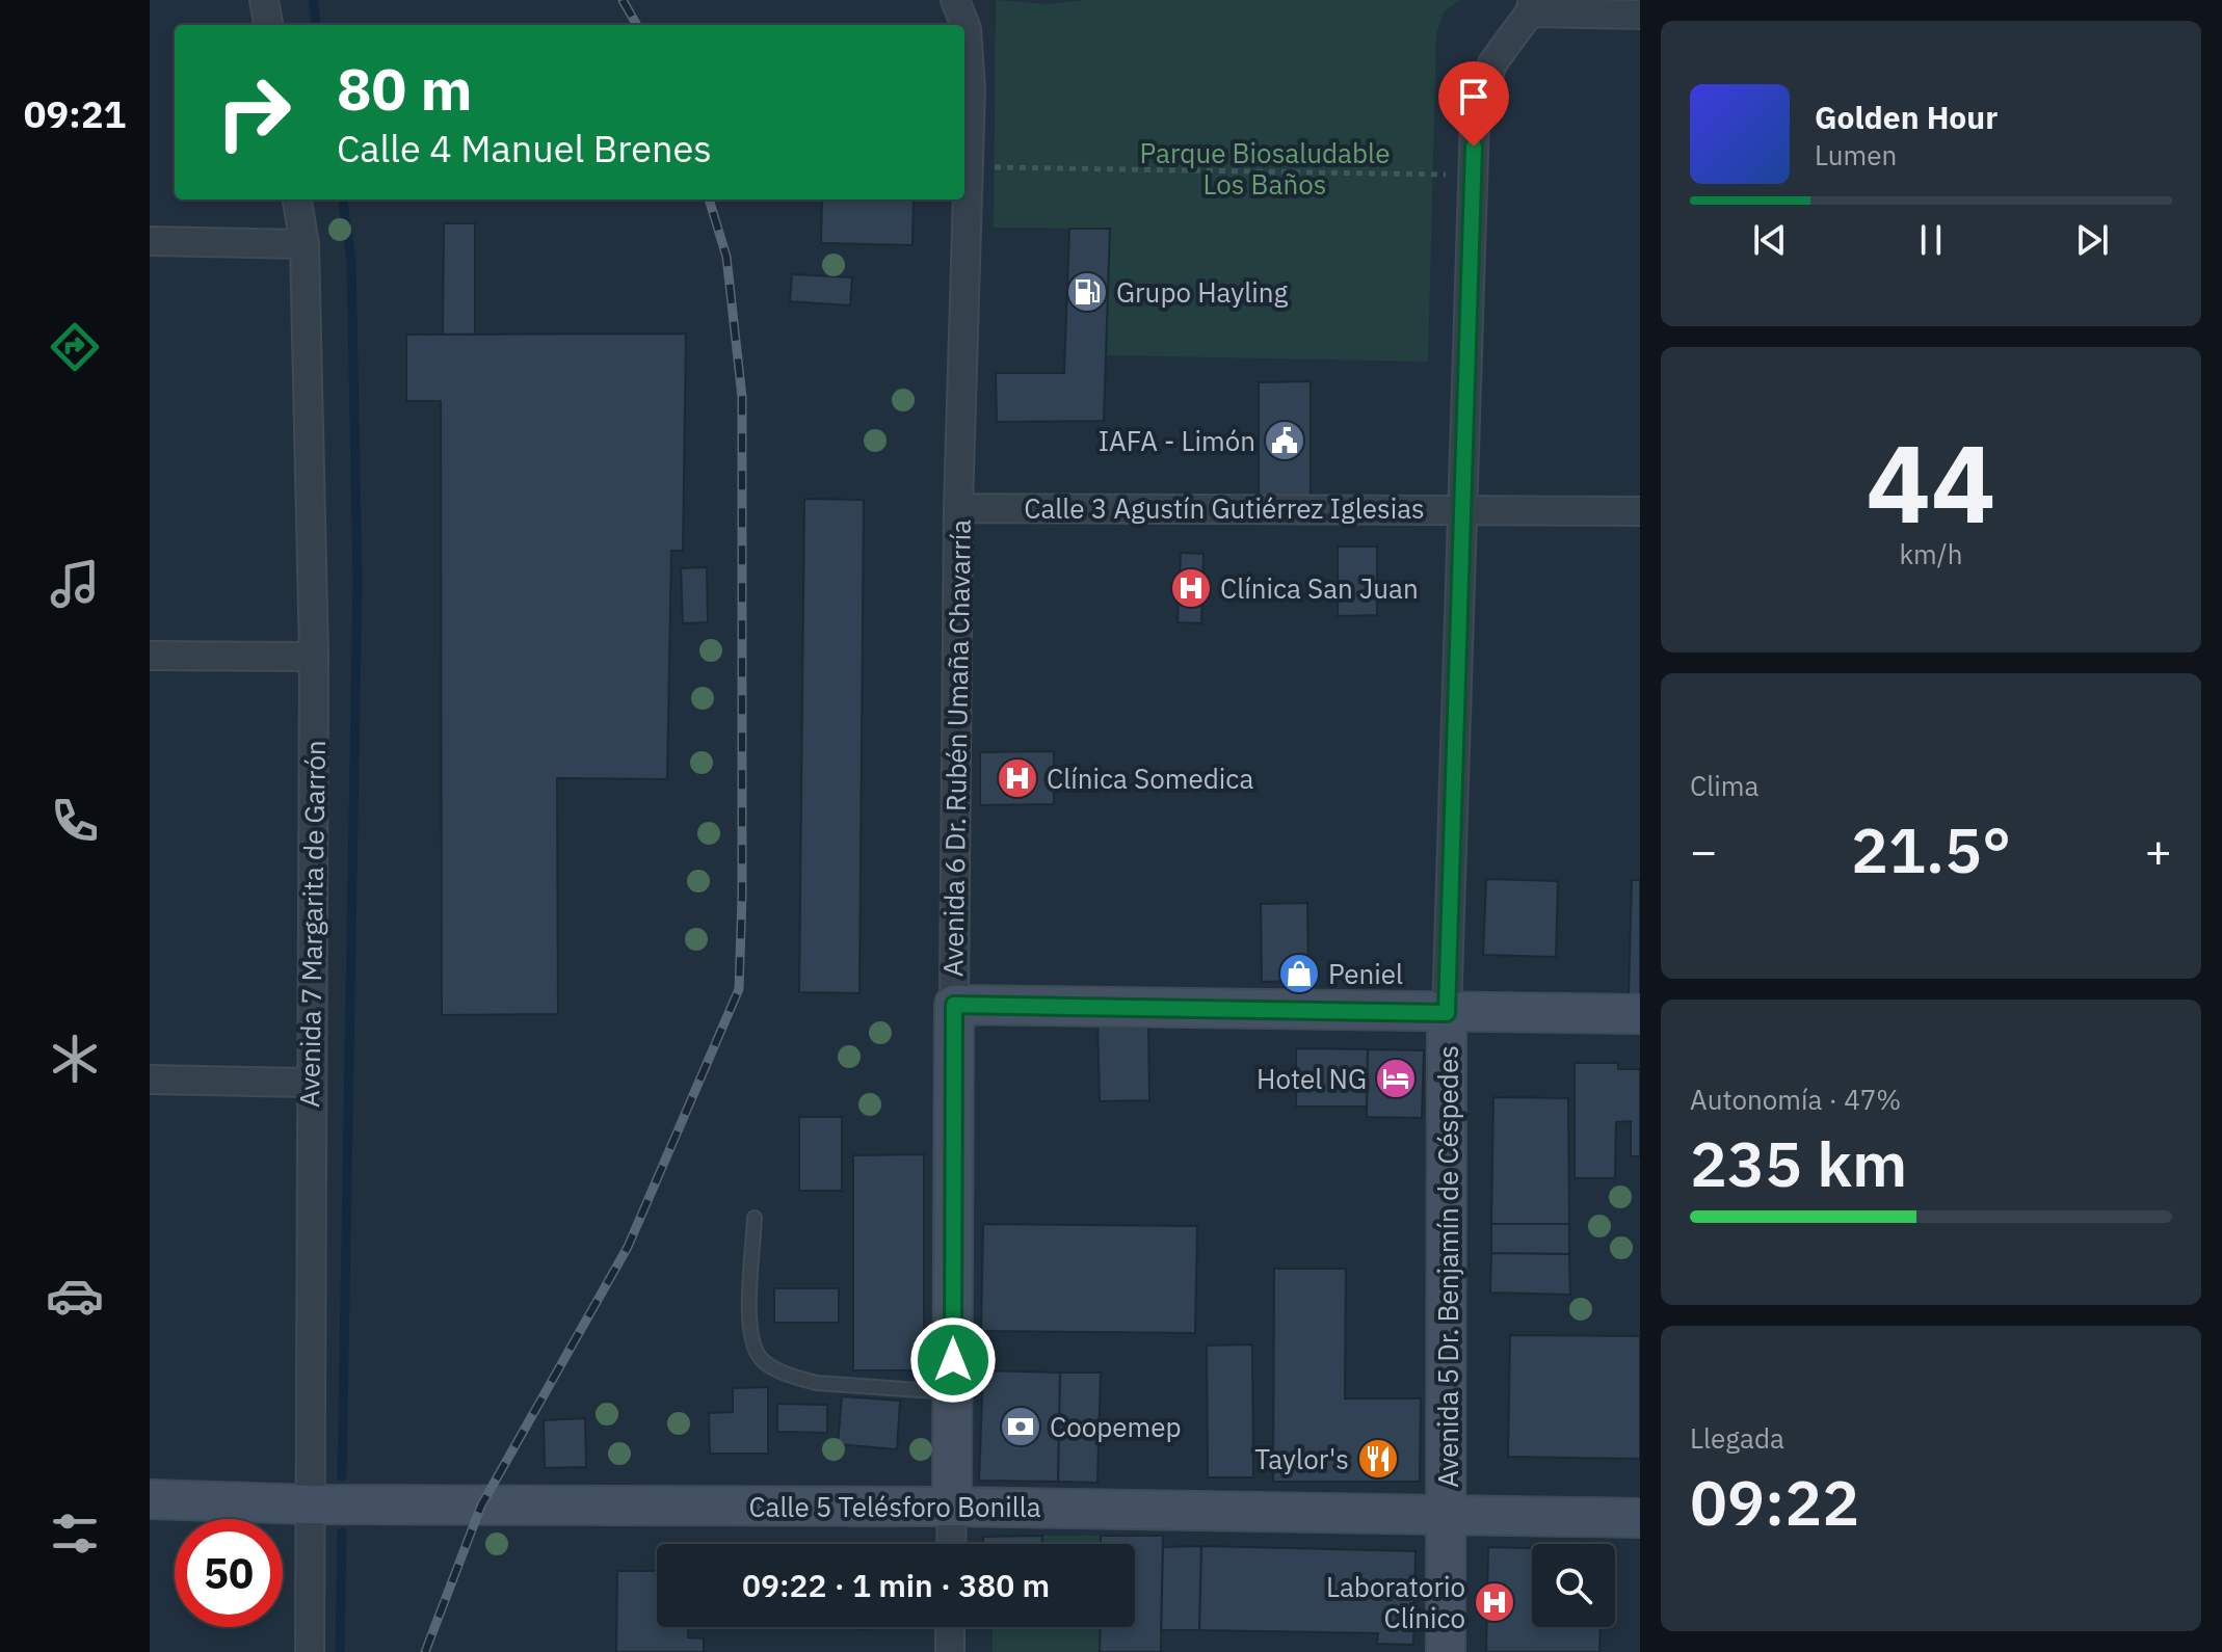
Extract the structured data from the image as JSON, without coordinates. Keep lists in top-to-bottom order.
{
  "streets": {
    "main road": ["Avenida 6 Dr. Rubén Umaña Chavarría", "Avenida 5 Dr. Benjamín de Céspedes", "Calle 5 Telésforo Bonilla"],
    "street": ["Calle 3 Agustín Gutiérrez Iglesias", "Avenida 7 Margarita de Garrón"]
  },
  "crossings": [
    ["Calle 3 Agustín Gutiérrez Iglesias", "Avenida 6 Dr. Rubén Umaña Chavarría"],
    ["Calle 3 Agustín Gutiérrez Iglesias", "Avenida 5 Dr. Benjamín de Céspedes"],
    ["Avenida 6 Dr. Rubén Umaña Chavarría", "Calle 5 Telésforo Bonilla"],
    ["Avenida 7 Margarita de Garrón", "Calle 5 Telésforo Bonilla"],
    ["Avenida 5 Dr. Benjamín de Céspedes", "Calle 5 Telésforo Bonilla"]
  ],
  "parks": ["Parque Biosaludable Los Baños"],
  "places": {
    "fuel station": ["Grupo Hayling"],
    "public building": ["IAFA - Limón"],
    "hospital": ["Clínica San Juan", "Clínica Somedica", "Laboratorio Clínico"],
    "shop": ["Peniel"],
    "hotel": ["Hotel NG"],
    "bank": ["Coopemep"],
    "restaurant": ["Taylor's"]
  },
  "page": {
    "tabs": "09:21",
    "turn": ["80 m", "Calle 4 Manuel Brenes"],
    "song": ["Golden Hour", "Lumen"],
    "tile": [
      ["44", "km/h"],
      "Clima",
      ["Autonomía · 47%", "235 km"],
      ["Llegada", "09:22"]
    ],
    "heat": ["−", "21.5°", "+"],
    "limit": "50",
    "trip": "09:22 · 1 min · 380 m"
  }
}
